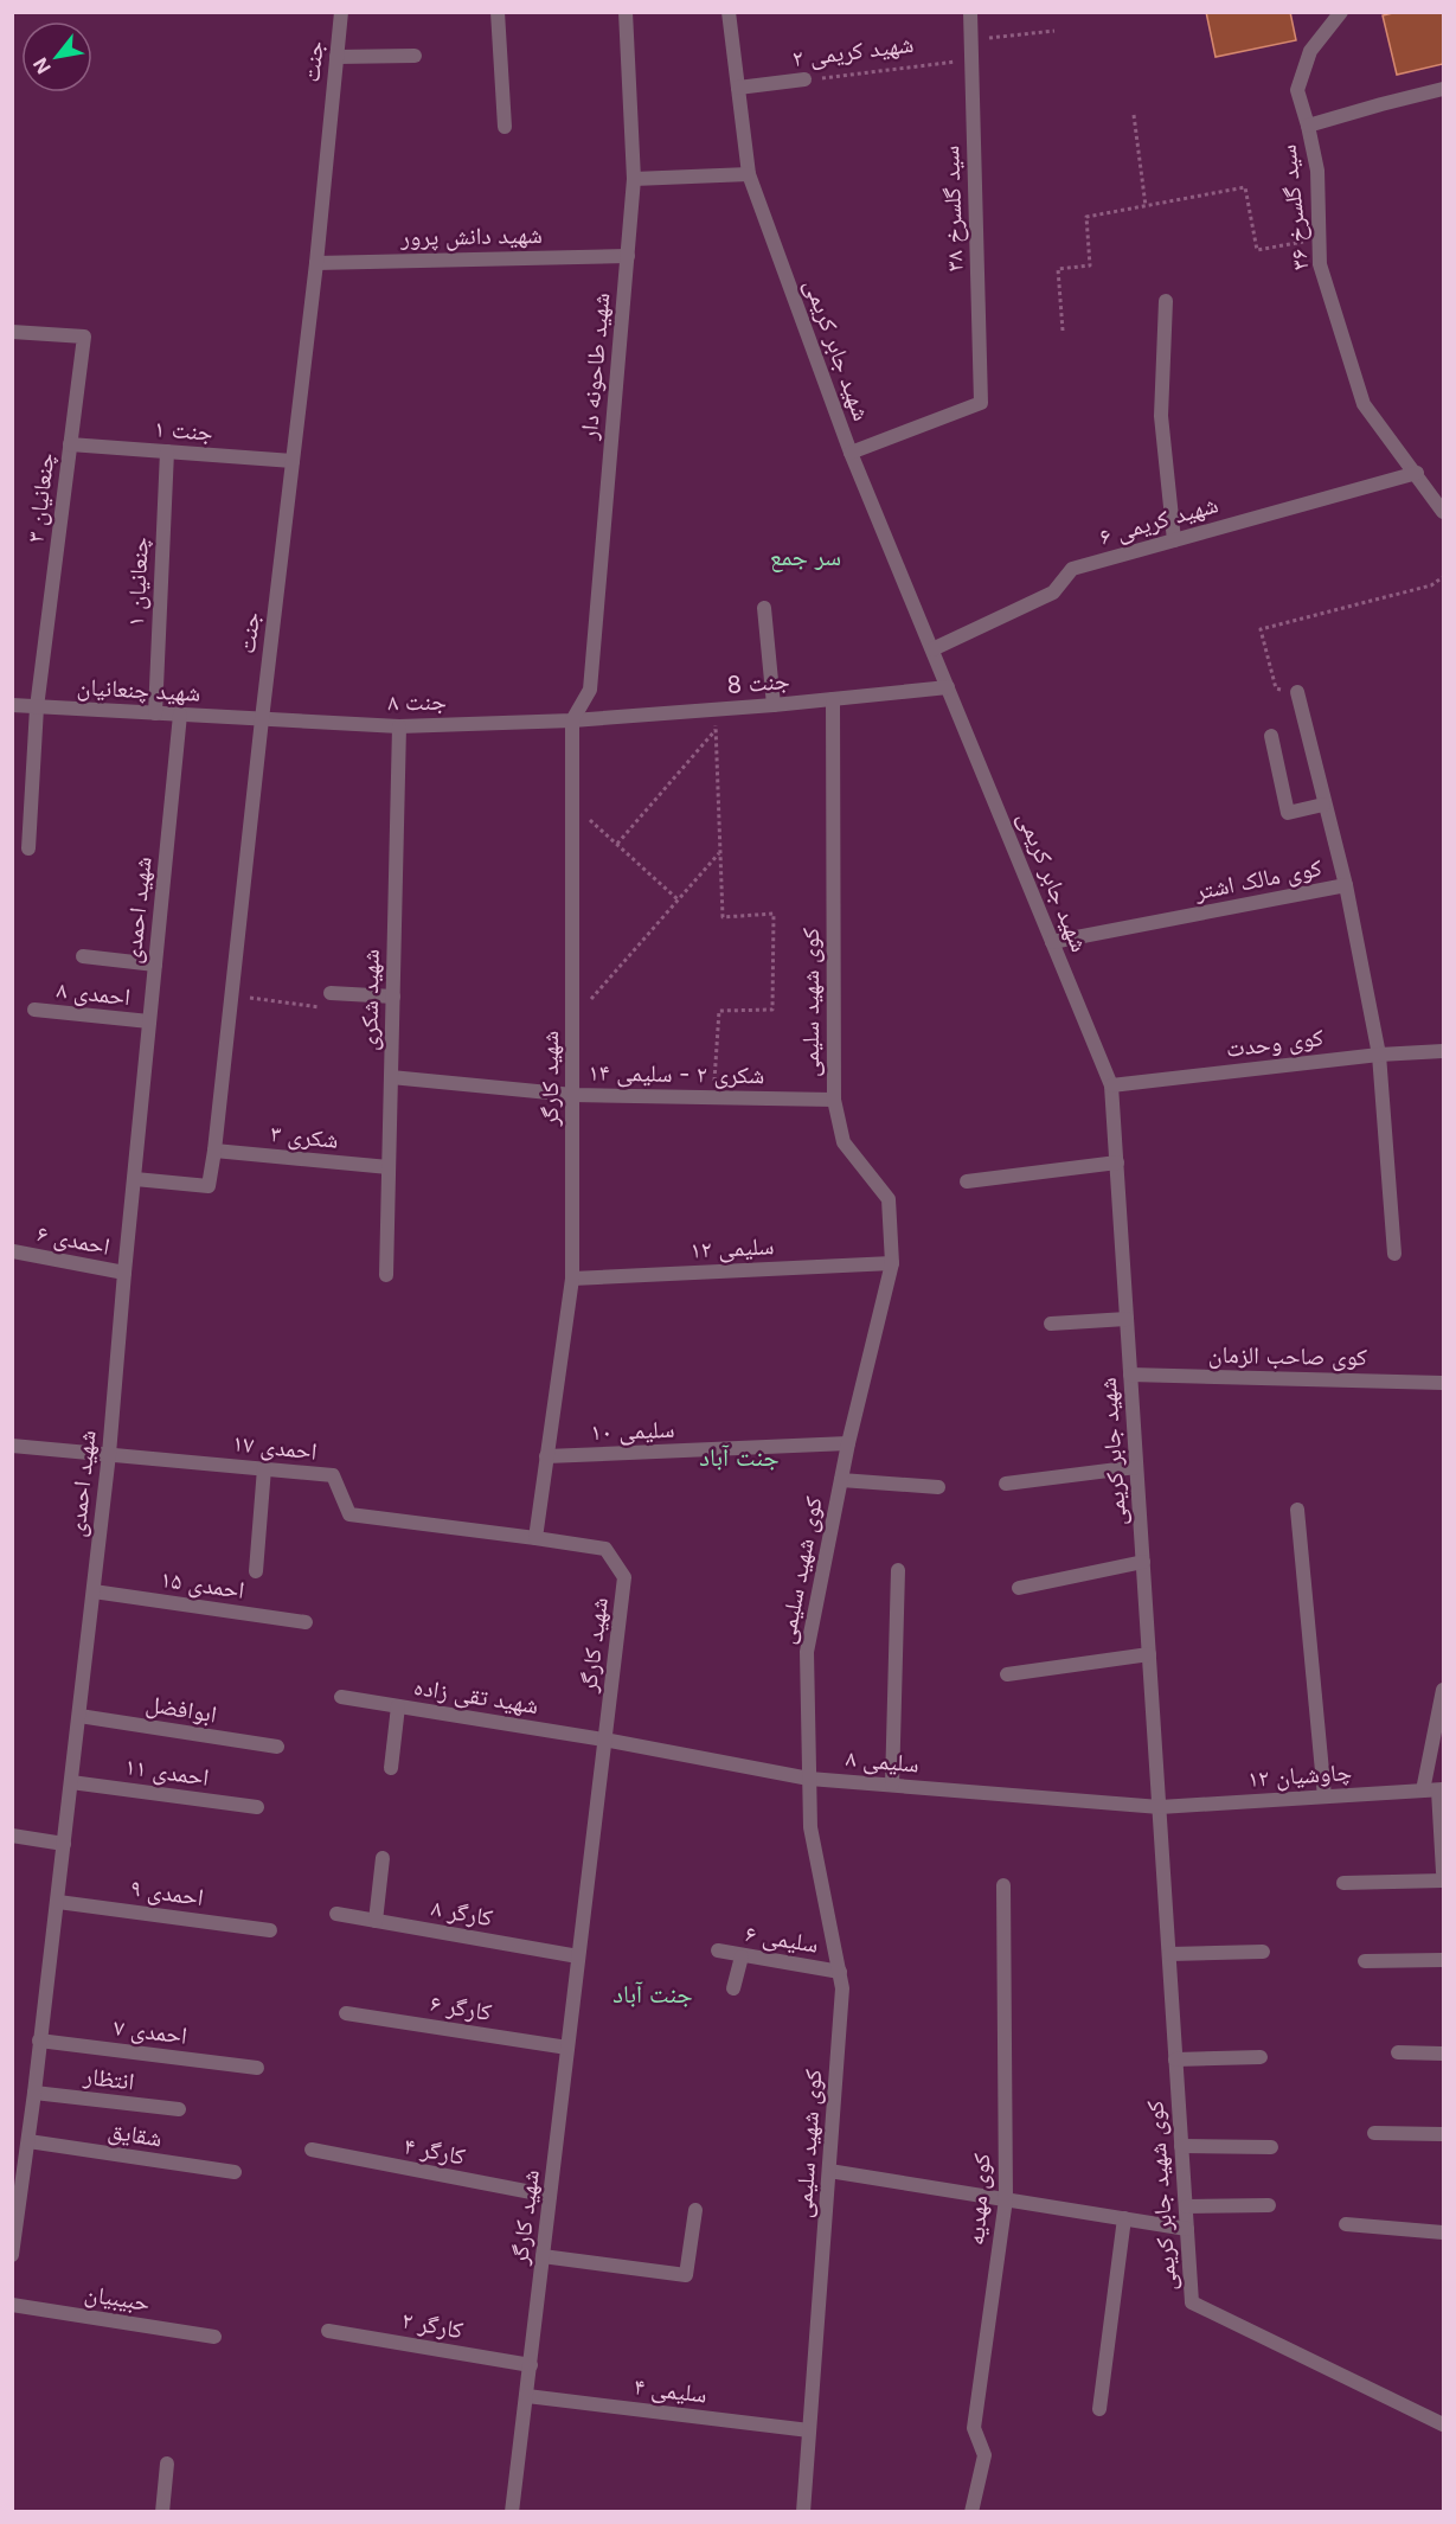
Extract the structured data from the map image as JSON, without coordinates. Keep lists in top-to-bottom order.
{
  "streets": {
    "street": [
      "شهید کریمی ۲",
      "جنت",
      "سید گلسرخ ۳۶",
      "سید گلسرخ ۳۸",
      "شهید دانش پرور",
      "شهید جابر کریمی",
      "شهيد طاحونه دار",
      "جنت ۱",
      "چنعانیان ۳",
      "شهید کریمی ۶",
      "چنعانیان ۱",
      "جنت 8",
      "شهید چنعانیان",
      "جنت ۸",
      "کوی مالک اشتر",
      "شهید احمدی",
      "احمدی ۸",
      "شهید شکری",
      "کوی شهید سلیمی",
      "کوی وحدت",
      "شکری ۲ - سلیمی ۱۴",
      "شهید کارگر",
      "شکری ۳",
      "احمدی ۶",
      "سلیمی ۱۲",
      "کوی صاحب الزمان",
      "سلیمی ۱۰",
      "احمدی ۱۷",
      "احمدی ۱۵",
      "شهید تقی زاده",
      "ابوافضل",
      "سلیمی ۸",
      "احمدی ۱۱",
      "چاوشیان ۱۲",
      "احمدی ۹",
      "کارگر ۸",
      "سلیمی ۶",
      "کارگر ۶",
      "احمدی ۷",
      "انتظار",
      "شقایق",
      "کارگر ۴",
      "کوی شهید جابر کریمی",
      "کوی مهدیه",
      "حبیبیان",
      "کارگر ۲",
      "سلیمی ۴"
    ]
  },
  "crossings": [
    ["شهید کریمی ۲", "سید گلسرخ ۳۸"],
    ["شهید کریمی ۲", "شهید جابر کریمی"],
    ["جنت", "شهید دانش پرور"],
    ["جنت", "جنت ۱"],
    ["جنت", "شهید چنعانیان"],
    ["جنت", "جنت ۸"],
    ["جنت", "شهید احمدی"],
    ["جنت", "شکری ۳"],
    ["سید گلسرخ ۳۶", "شهید کریمی ۶"],
    ["سید گلسرخ ۳۸", "شهید جابر کریمی"],
    ["شهید دانش پرور", "شهيد طاحونه دار"],
    ["شهید جابر کریمی", "شهید کریمی ۶"],
    ["شهید جابر کریمی", "جنت 8"],
    ["شهید جابر کریمی", "کوی مالک اشتر"],
    ["شهید جابر کریمی", "کوی وحدت"],
    ["شهید جابر کریمی", "کوی صاحب الزمان"],
    ["شهید جابر کریمی", "سلیمی ۸"],
    ["شهید جابر کریمی", "چاوشیان ۱۲"],
    ["شهید جابر کریمی", "کوی شهید جابر کریمی"],
    ["شهيد طاحونه دار", "جنت 8"],
    ["شهيد طاحونه دار", "جنت ۸"],
    ["شهيد طاحونه دار", "شهید کارگر"],
    ["جنت ۱", "چنعانیان ۳"],
    ["جنت ۱", "چنعانیان ۱"],
    ["چنعانیان ۳", "شهید چنعانیان"],
    ["چنعانیان ۱", "شهید چنعانیان"],
    ["جنت 8", "جنت ۸"],
    ["جنت 8", "کوی شهید سلیمی"],
    ["جنت 8", "شهید کارگر"],
    ["شهید چنعانیان", "جنت ۸"],
    ["شهید چنعانیان", "شهید احمدی"],
    ["جنت ۸", "شهید شکری"],
    ["جنت ۸", "شهید کارگر"],
    ["کوی مالک اشتر", "کوی وحدت"],
    ["شهید احمدی", "احمدی ۸"],
    ["شهید احمدی", "احمدی ۶"],
    ["شهید احمدی", "احمدی ۱۷"],
    ["شهید احمدی", "احمدی ۱۵"],
    ["شهید احمدی", "ابوافضل"],
    ["شهید احمدی", "احمدی ۱۱"],
    ["شهید احمدی", "احمدی ۹"],
    ["شهید احمدی", "احمدی ۷"],
    ["شهید احمدی", "انتظار"],
    ["شهید احمدی", "شقایق"],
    ["شهید شکری", "شکری ۲ - سلیمی ۱۴"],
    ["شهید شکری", "شکری ۳"],
    ["کوی شهید سلیمی", "شکری ۲ - سلیمی ۱۴"],
    ["کوی شهید سلیمی", "سلیمی ۱۲"],
    ["کوی شهید سلیمی", "سلیمی ۱۰"],
    ["کوی شهید سلیمی", "سلیمی ۸"],
    ["کوی شهید سلیمی", "سلیمی ۶"],
    ["کوی شهید سلیمی", "سلیمی ۴"],
    ["شکری ۲ - سلیمی ۱۴", "شهید کارگر"],
    ["شهید کارگر", "سلیمی ۱۲"],
    ["شهید کارگر", "سلیمی ۱۰"],
    ["شهید کارگر", "احمدی ۱۷"],
    ["شهید کارگر", "شهید تقی زاده"],
    ["شهید کارگر", "سلیمی ۸"],
    ["شهید کارگر", "کارگر ۸"],
    ["شهید کارگر", "کارگر ۶"],
    ["شهید کارگر", "کارگر ۴"],
    ["شهید کارگر", "کارگر ۲"],
    ["شهید کارگر", "سلیمی ۴"],
    ["شهید تقی زاده", "سلیمی ۸"],
    ["سلیمی ۸", "چاوشیان ۱۲"],
    ["سلیمی ۸", "کوی شهید جابر کریمی"],
    ["چاوشیان ۱۲", "کوی شهید جابر کریمی"]
  ],
  "districts": ["سر جمع", "جنت آباد", "جنت آباد"],
  "north": "bottom left"
}
